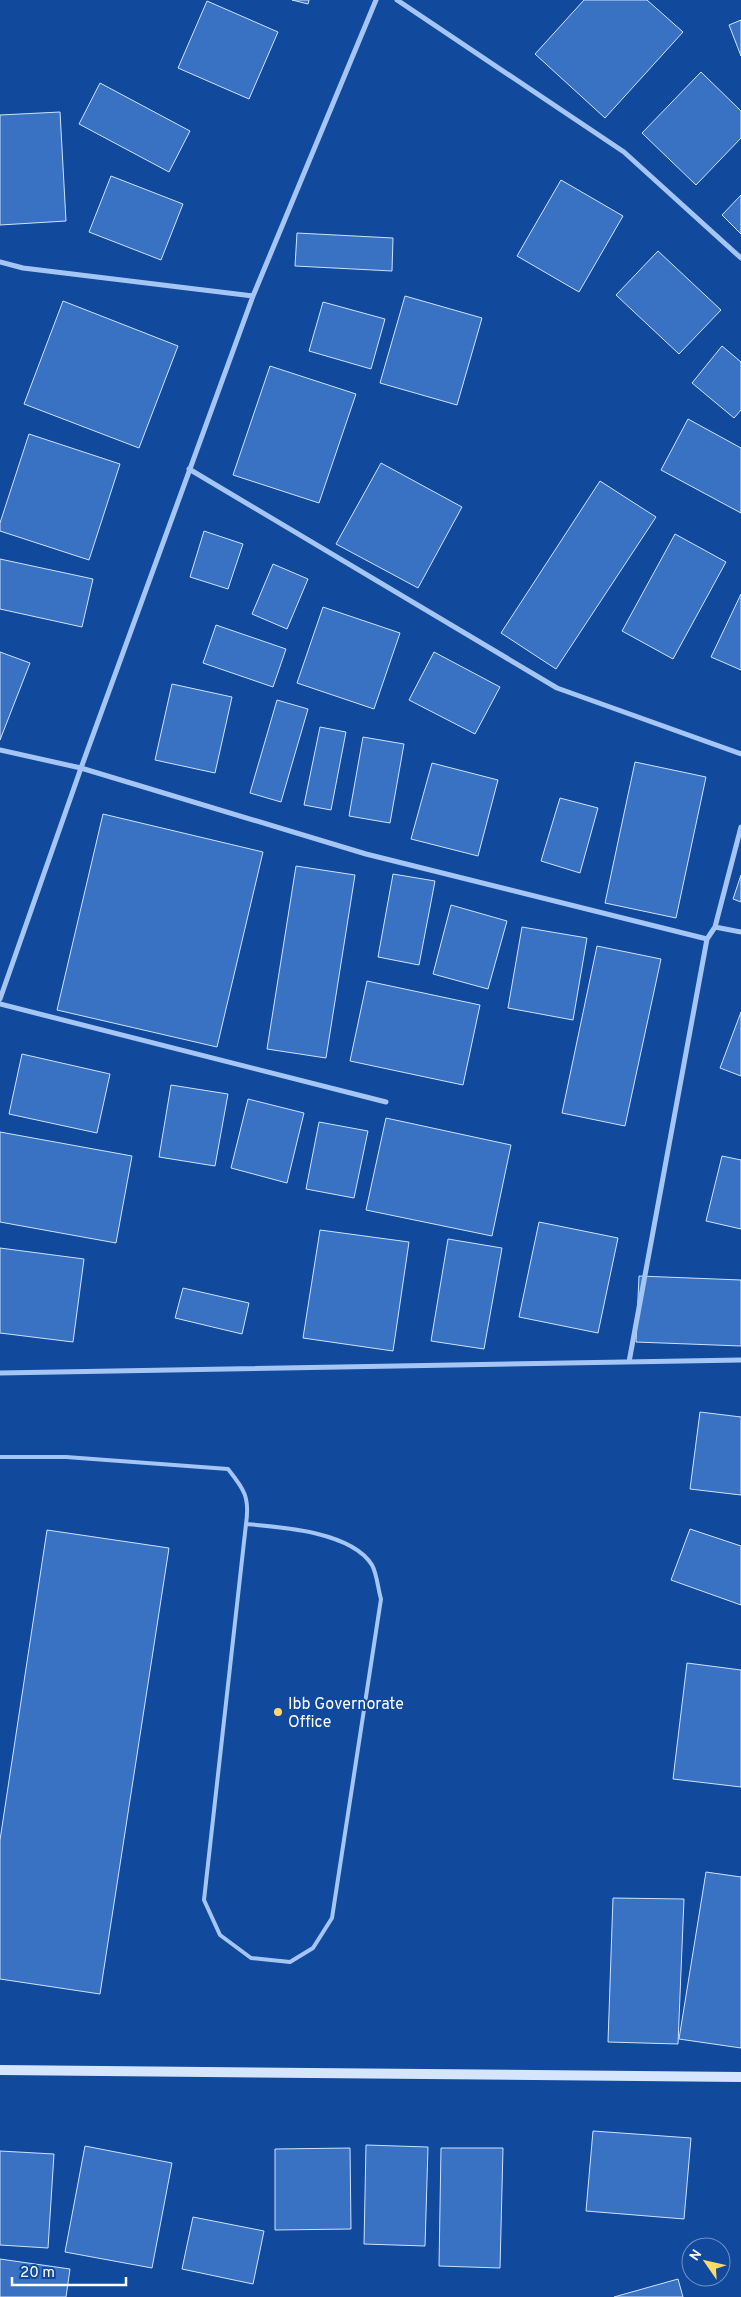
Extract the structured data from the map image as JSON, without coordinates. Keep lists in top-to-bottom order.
{
  "places": ["Ibb Governorate Office"],
  "scale_bar": "20 m",
  "north": "top left"
}
